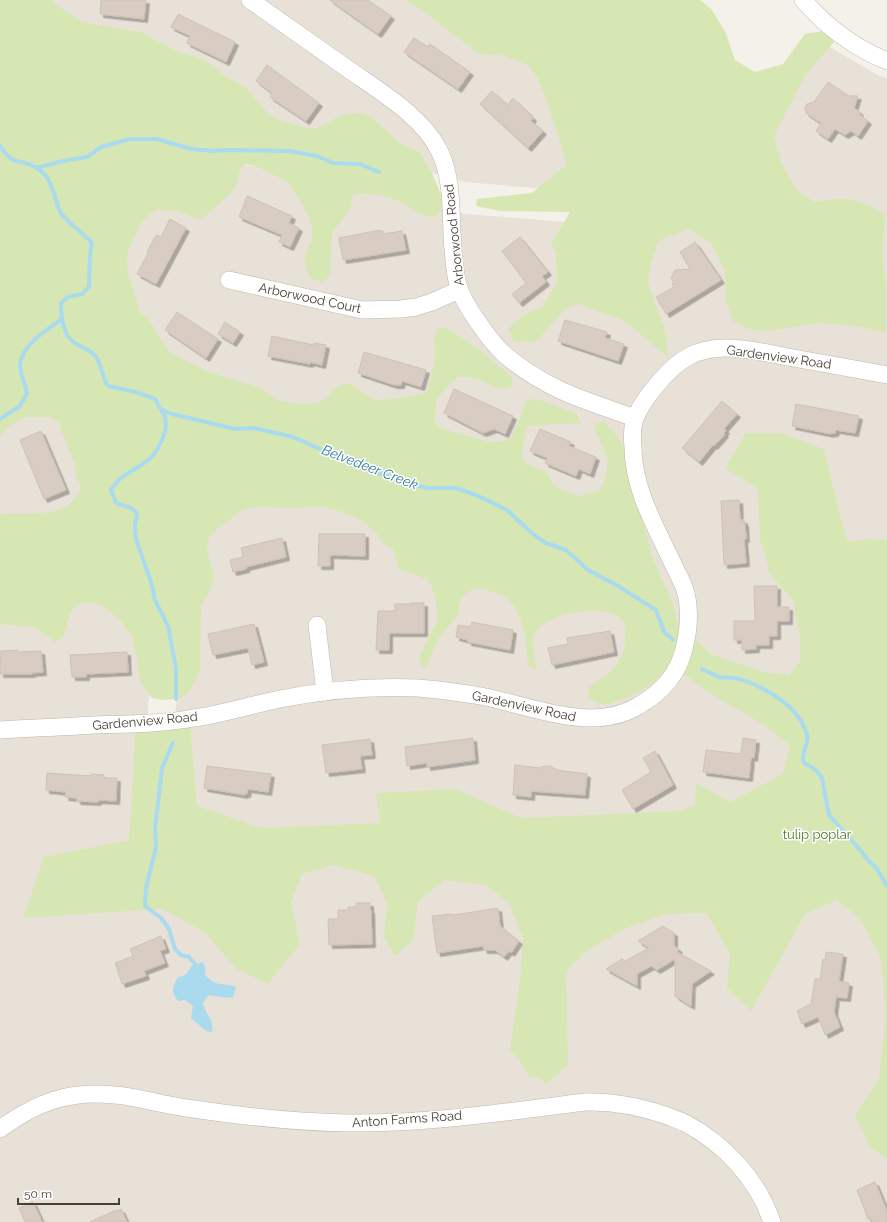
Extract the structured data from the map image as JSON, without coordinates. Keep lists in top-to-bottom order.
{
  "streets": {
    "street": [
      "Arborwood Road",
      "Arborwood Court",
      "Gardenview Road",
      "Anton Farms Road"
    ]
  },
  "crossings": [
    ["Arborwood Road", "Arborwood Court"],
    ["Arborwood Road", "Gardenview Road"]
  ],
  "water": ["Belvedeer Creek"],
  "parks": ["tulip poplar"],
  "scale_bar": "50 m"
}
